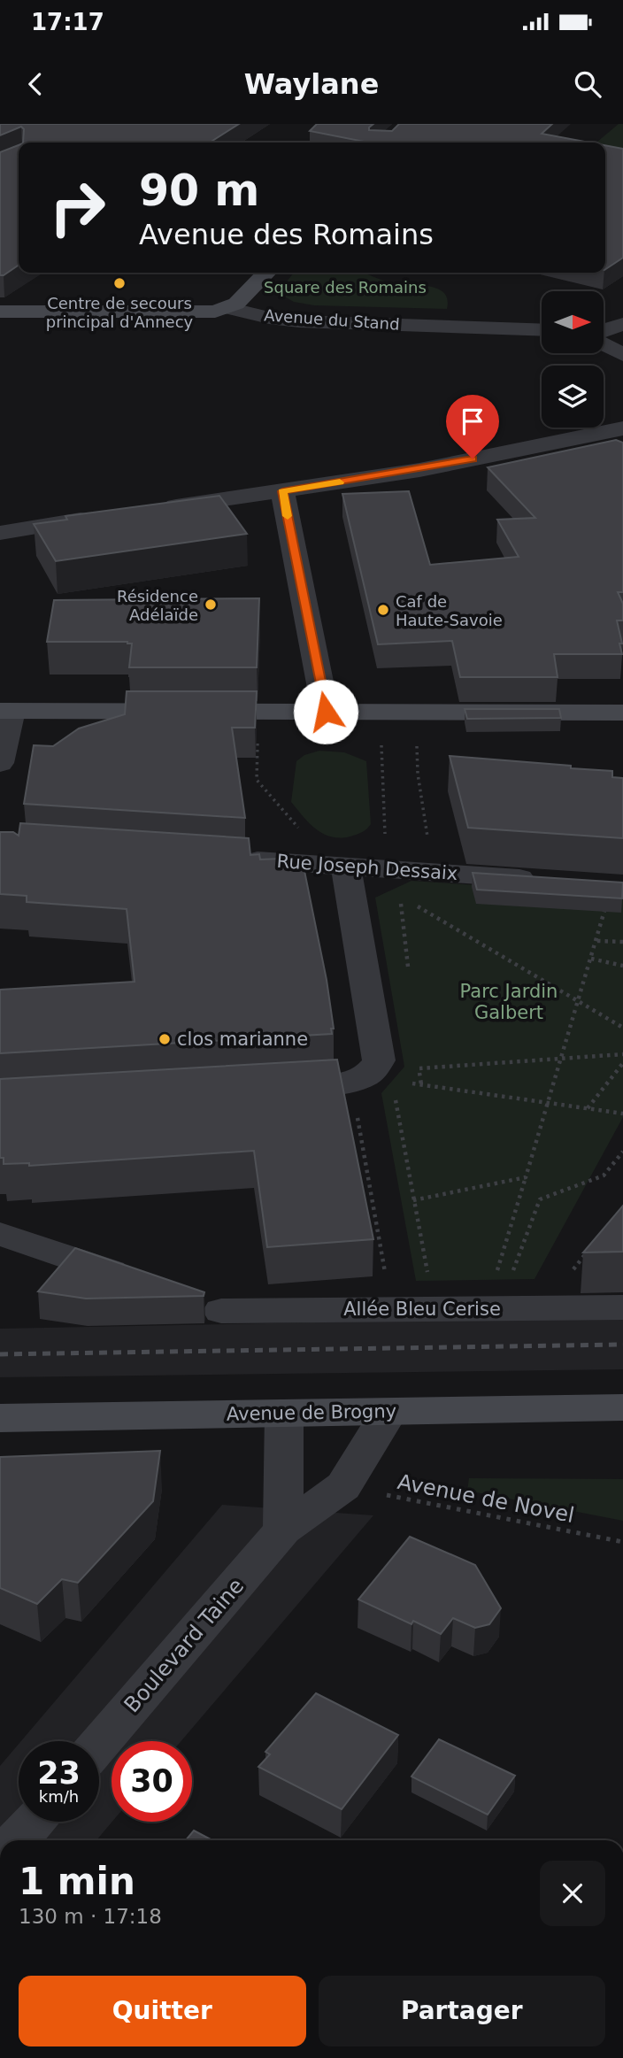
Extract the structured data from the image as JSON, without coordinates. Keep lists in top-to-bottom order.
{
  "streets": {
    "main road": ["Avenue du Stand", "Avenue de Brogny"],
    "street": ["Rue Joseph Dessaix", "Allée Bleu Cerise", "Boulevard Taine"],
    "path": ["Avenue de Novel"]
  },
  "crossings": [
    ["Avenue de Brogny", "Boulevard Taine"],
    ["Avenue de Novel", "Boulevard Taine"]
  ],
  "parks": ["Square des Romains", "Parc Jardin Galbert"],
  "places": [
    "Centre de secours principal d'Annecy",
    "Résidence Adélaïde",
    "Caf de Haute-Savoie",
    "clos marianne"
  ],
  "north": "right",
  "page": {
    "status": "17:17",
    "header": "Waylane",
    "turn": ["90 m", "Avenue des Romains"],
    "speed": "23 km/h",
    "limit": "30",
    "heading": ["1 min", "130 m · 17:18"],
    "buttons": ["Quitter", "Partager"]
  }
}
